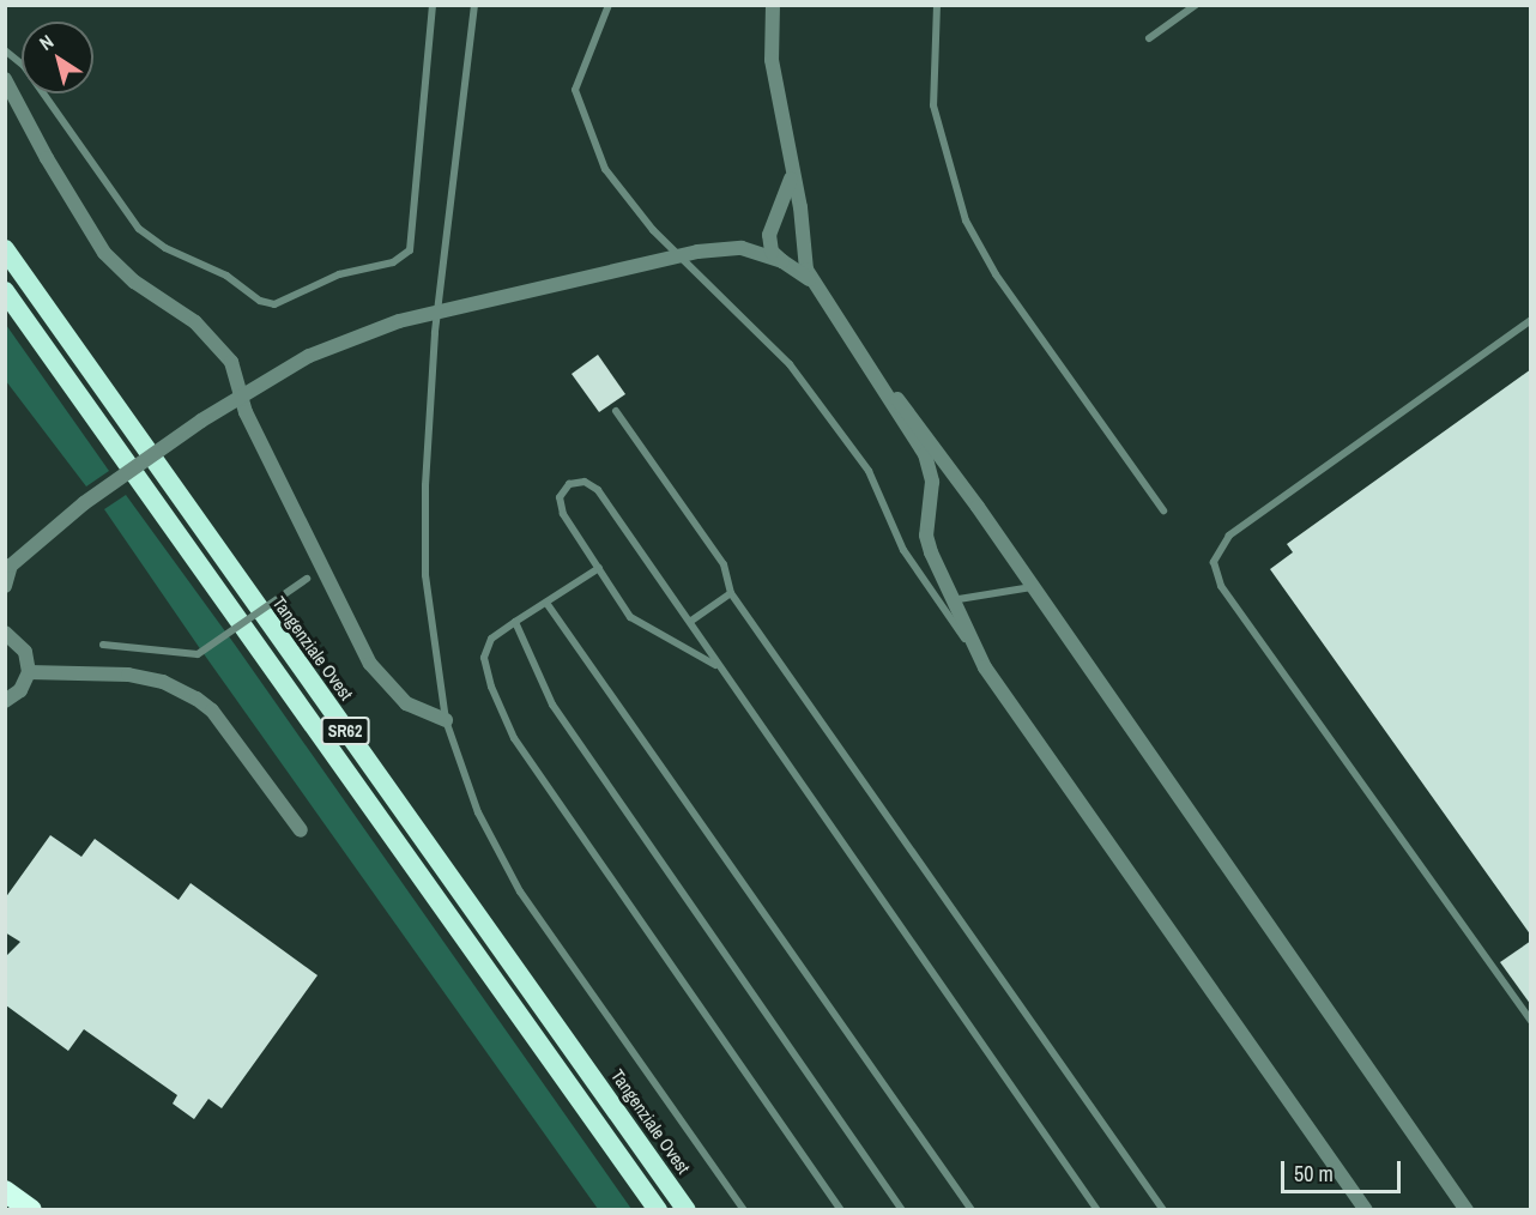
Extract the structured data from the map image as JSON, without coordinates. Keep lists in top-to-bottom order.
{
  "streets": {
    "highway": ["Tangenziale Ovest", "SR62"]
  },
  "scale_bar": "50 m",
  "north": "top left"
}
